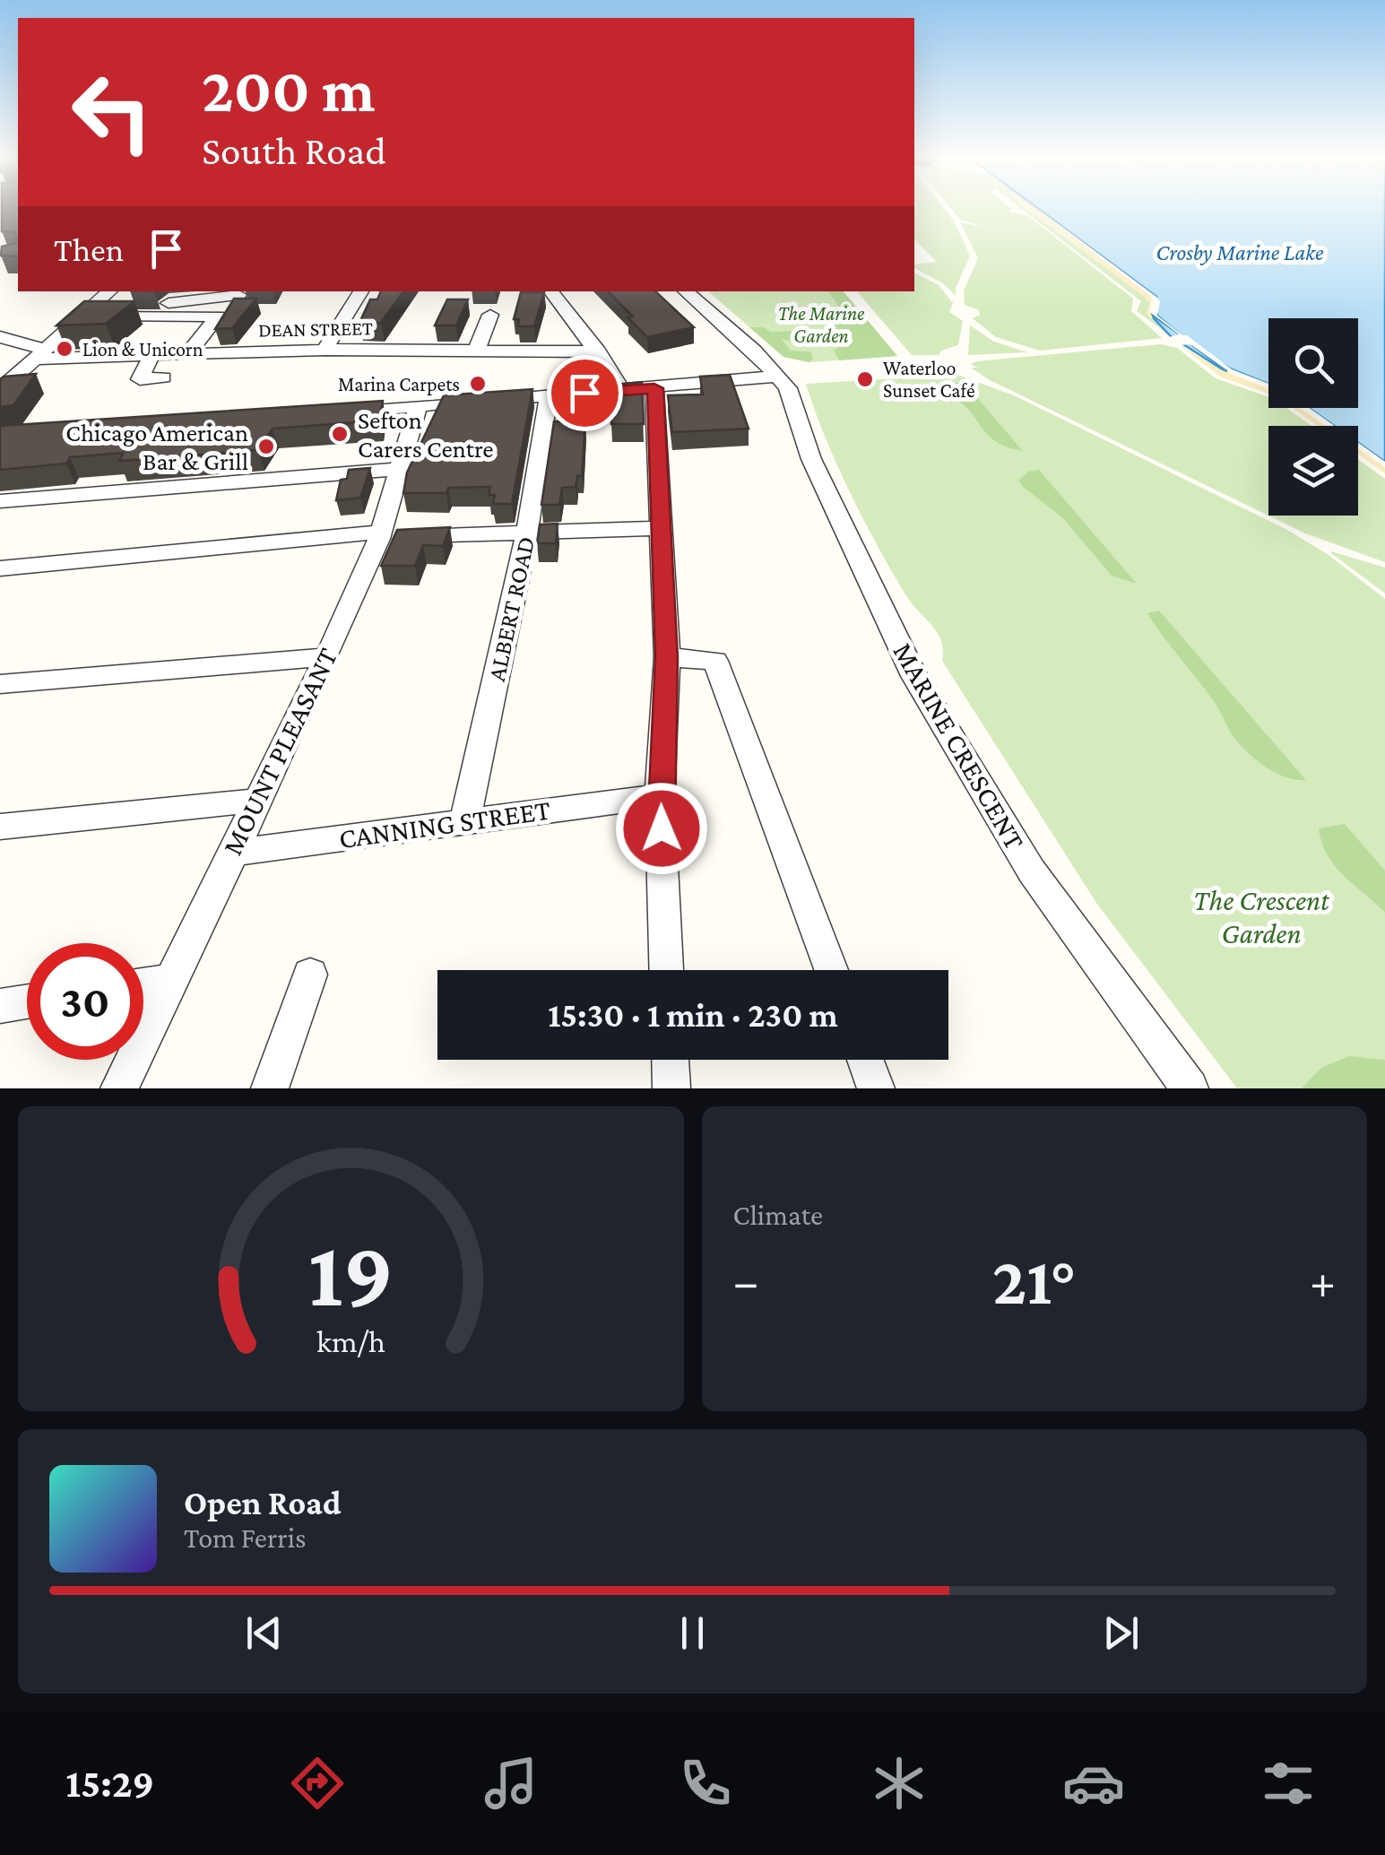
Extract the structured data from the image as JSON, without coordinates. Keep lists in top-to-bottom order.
{
  "streets": {
    "street": [
      "DEAN STREET",
      "ALBERT ROAD",
      "MARINE CRESCENT",
      "MOUNT PLEASANT",
      "CANNING STREET"
    ]
  },
  "crossings": [
    ["ALBERT ROAD", "CANNING STREET"],
    ["MOUNT PLEASANT", "CANNING STREET"]
  ],
  "water": ["Crosby Marine Lake"],
  "parks": ["The Marine Garden", "The Crescent Garden"],
  "places": [
    "Lion & Unicorn",
    "Waterloo Sunset Café",
    "Marina Carpets",
    "Sefton Carers Centre",
    "Chicago American Bar & Grill"
  ],
  "page": {
    "turn": ["200 m", "South Road"],
    "then": "Then",
    "limit": "30",
    "trip": "15:30 · 1 min · 230 m",
    "tile": "Climate",
    "heat": ["−", "21°", "+"],
    "song": ["Open Road", "Tom Ferris"],
    "tabs": "15:29",
    "gauge": ["19", "km/h"]
  }
}
